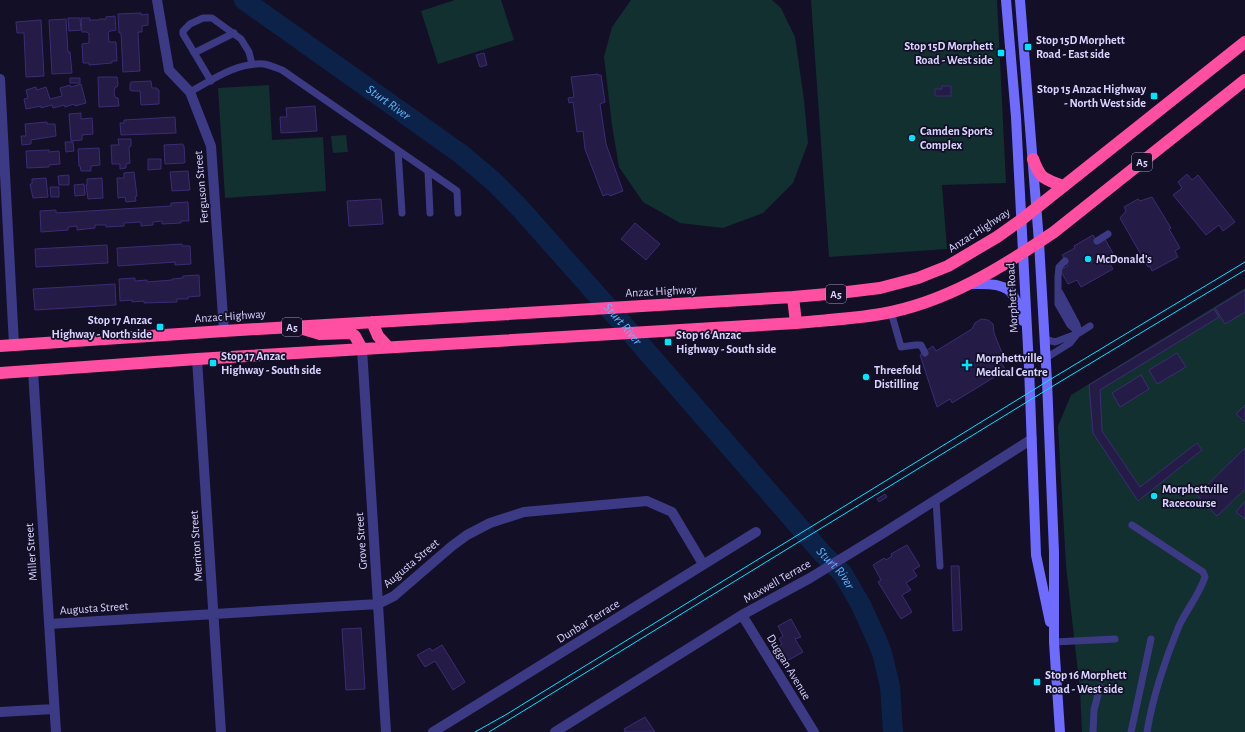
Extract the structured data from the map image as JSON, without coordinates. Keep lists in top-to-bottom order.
{
  "streets": {
    "highway": ["A5", "Anzac Highway"],
    "main road": ["Morphett Road"],
    "street": [
      "Ferguson Street",
      "Grove Street",
      "Merriton Street",
      "Miller Street",
      "Augusta Street",
      "Maxwell Terrace",
      "Dunbar Terrace",
      "Duggan Avenue"
    ]
  },
  "crossings": [
    ["A5", "Morphett Road"],
    ["A5", "Grove Street"],
    ["A5", "Merriton Street"],
    ["A5", "Miller Street"],
    ["Ferguson Street", "Anzac Highway"],
    ["Anzac Highway", "Morphett Road"],
    ["Morphett Road", "Maxwell Terrace"],
    ["Grove Street", "Augusta Street"],
    ["Merriton Street", "Augusta Street"],
    ["Miller Street", "Augusta Street"],
    ["Augusta Street", "Dunbar Terrace"],
    ["Maxwell Terrace", "Duggan Avenue"]
  ],
  "water": ["Sturt River"],
  "places": {
    "transit": [
      "Stop 15D Morphett Road - East side",
      "Stop 15D Morphett Road - West side",
      "Stop 15 Anzac Highway - North West side",
      "Stop 17 Anzac Highway - North side",
      "Stop 16 Anzac Highway - South side",
      "Stop 17 Anzac Highway - South side",
      "Stop 16 Morphett Road - West side"
    ],
    "other": [
      "Camden Sports Complex",
      "McDonald's",
      "Threefold Distilling",
      "Morphettville Racecourse"
    ],
    "health": ["Morphettville Medical Centre"]
  }
}
